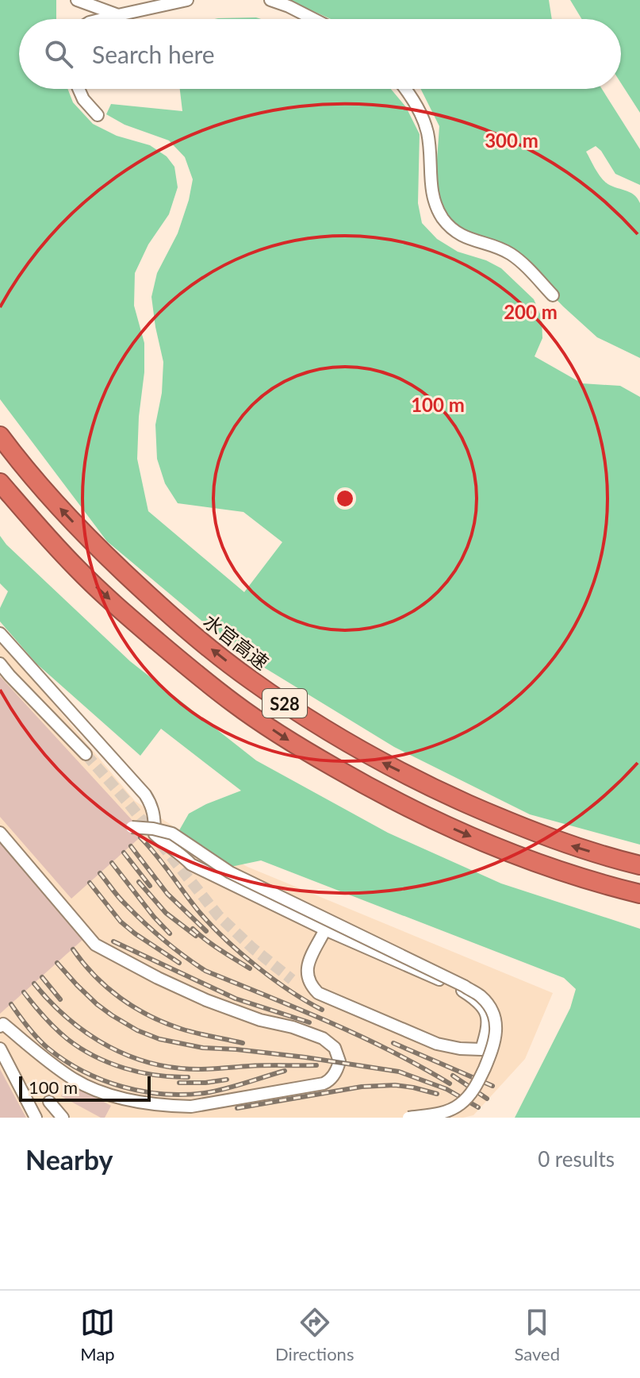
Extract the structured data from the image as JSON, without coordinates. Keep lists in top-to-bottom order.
{
  "streets": {
    "highway": ["水官高速", "S28"]
  },
  "scale_bar": "100 m",
  "page": {
    "search": "Search here",
    "scale": "100 m",
    "heading": ["Nearby", "0 results"],
    "nav": ["Map", "Directions", "Saved"]
  },
  "rings": ["300 m", "200 m", "100 m"]
}
